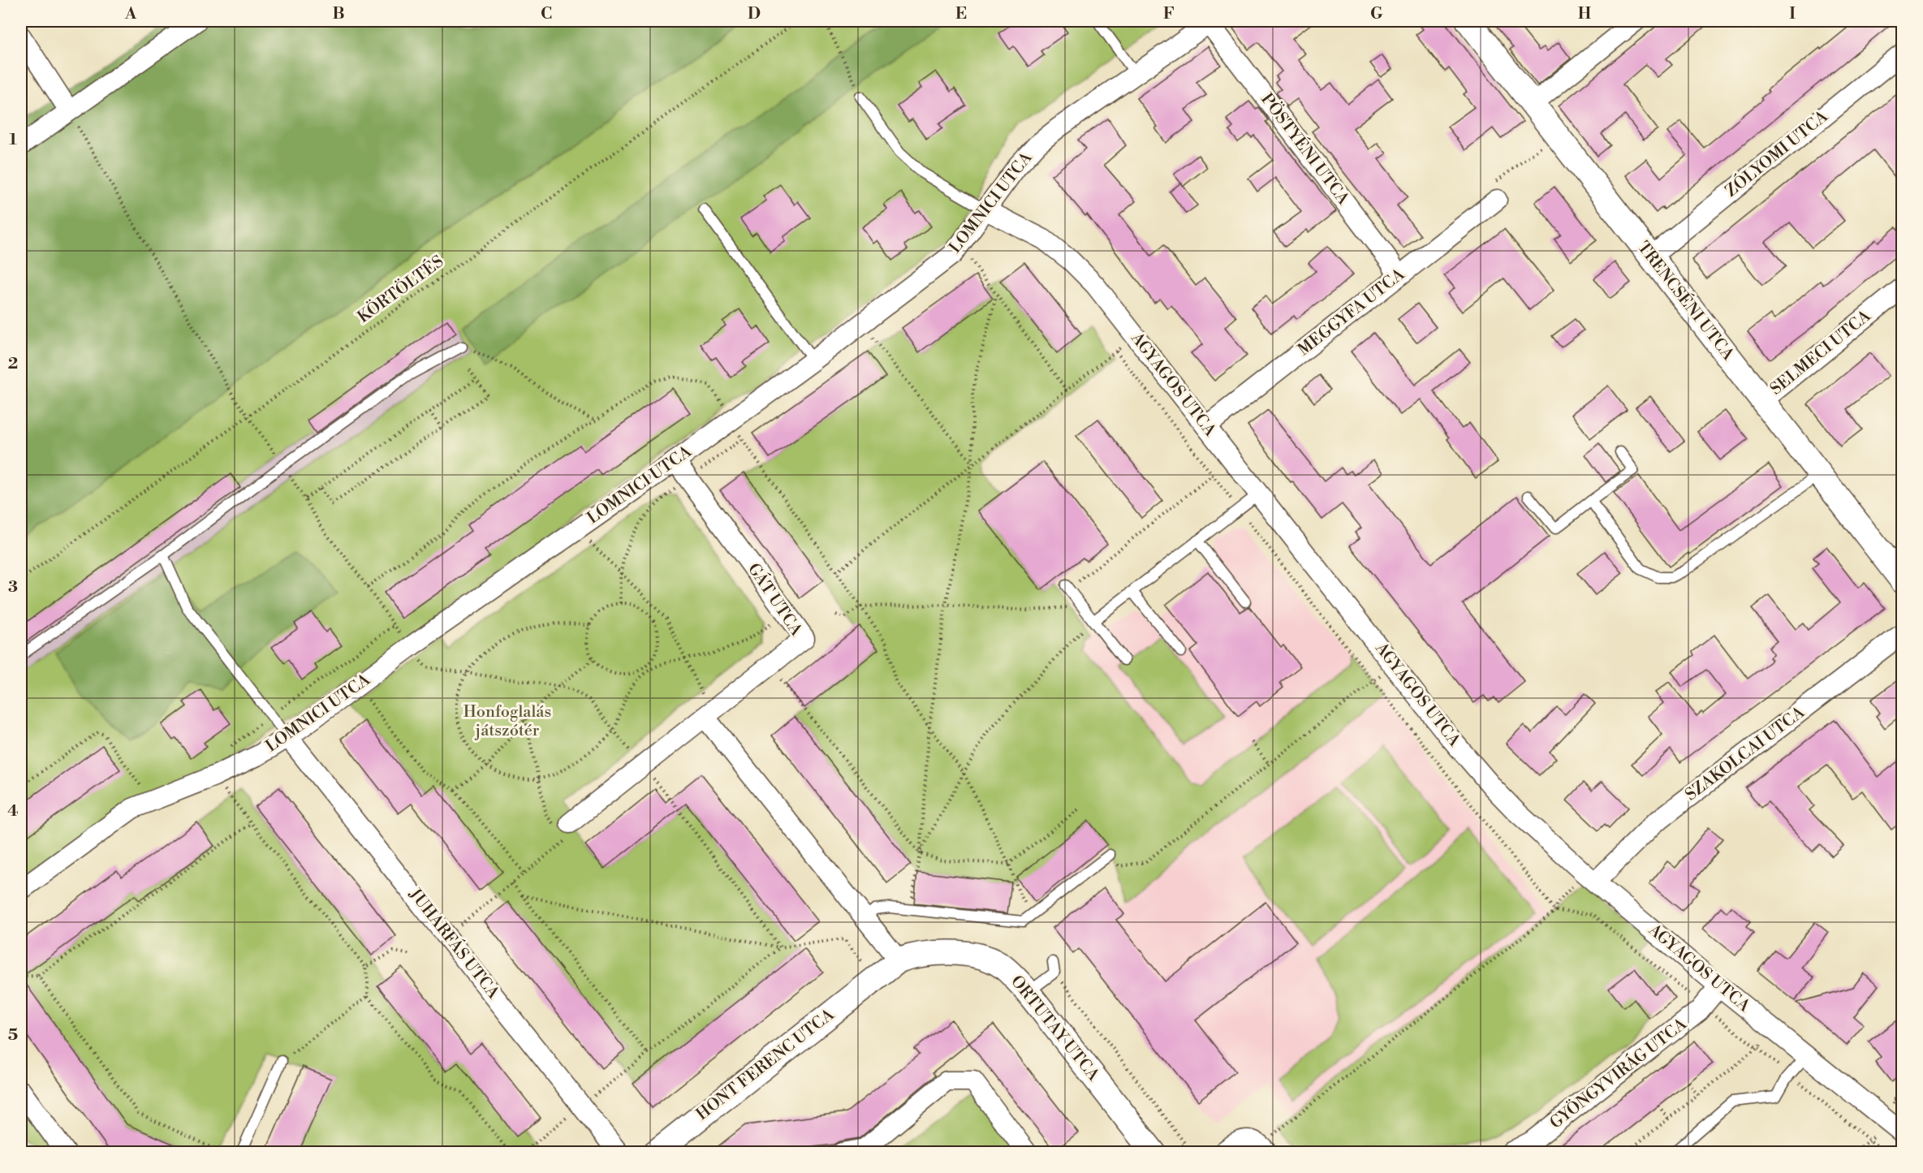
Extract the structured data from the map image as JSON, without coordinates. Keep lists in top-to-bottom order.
{
  "streets": {
    "street": [
      "PÖSTYÉNI UTCA",
      "ZÓLYOMI UTCA",
      "LOMNICI UTCA",
      "TRENCSÉNI UTCA",
      "MEGGYFA UTCA",
      "SELMECI UTCA",
      "AGYAGOS UTCA",
      "GÁT UTCA",
      "SZAKOLCAI UTCA",
      "JUHARFÁS UTCA",
      "ORTUTAY UTCA",
      "HONT FERENC UTCA",
      "GYÖNGYVIRÁG UTCA"
    ],
    "path": ["KÖRTÖLTÉS"]
  },
  "crossings": [
    ["PÖSTYÉNI UTCA", "LOMNICI UTCA"],
    ["PÖSTYÉNI UTCA", "MEGGYFA UTCA"],
    ["ZÓLYOMI UTCA", "TRENCSÉNI UTCA"],
    ["LOMNICI UTCA", "AGYAGOS UTCA"],
    ["LOMNICI UTCA", "GÁT UTCA"],
    ["LOMNICI UTCA", "JUHARFÁS UTCA"],
    ["TRENCSÉNI UTCA", "SELMECI UTCA"],
    ["MEGGYFA UTCA", "AGYAGOS UTCA"],
    ["AGYAGOS UTCA", "SZAKOLCAI UTCA"],
    ["AGYAGOS UTCA", "GYÖNGYVIRÁG UTCA"],
    ["ORTUTAY UTCA", "HONT FERENC UTCA"]
  ],
  "parks": ["Honfoglalás játszótér"],
  "grid": {
    "columns": [
      "A",
      "B",
      "C",
      "D",
      "E",
      "F",
      "G",
      "H",
      "I"
    ],
    "rows": [
      "1",
      "2",
      "3",
      "4",
      "5"
    ]
  }
}
